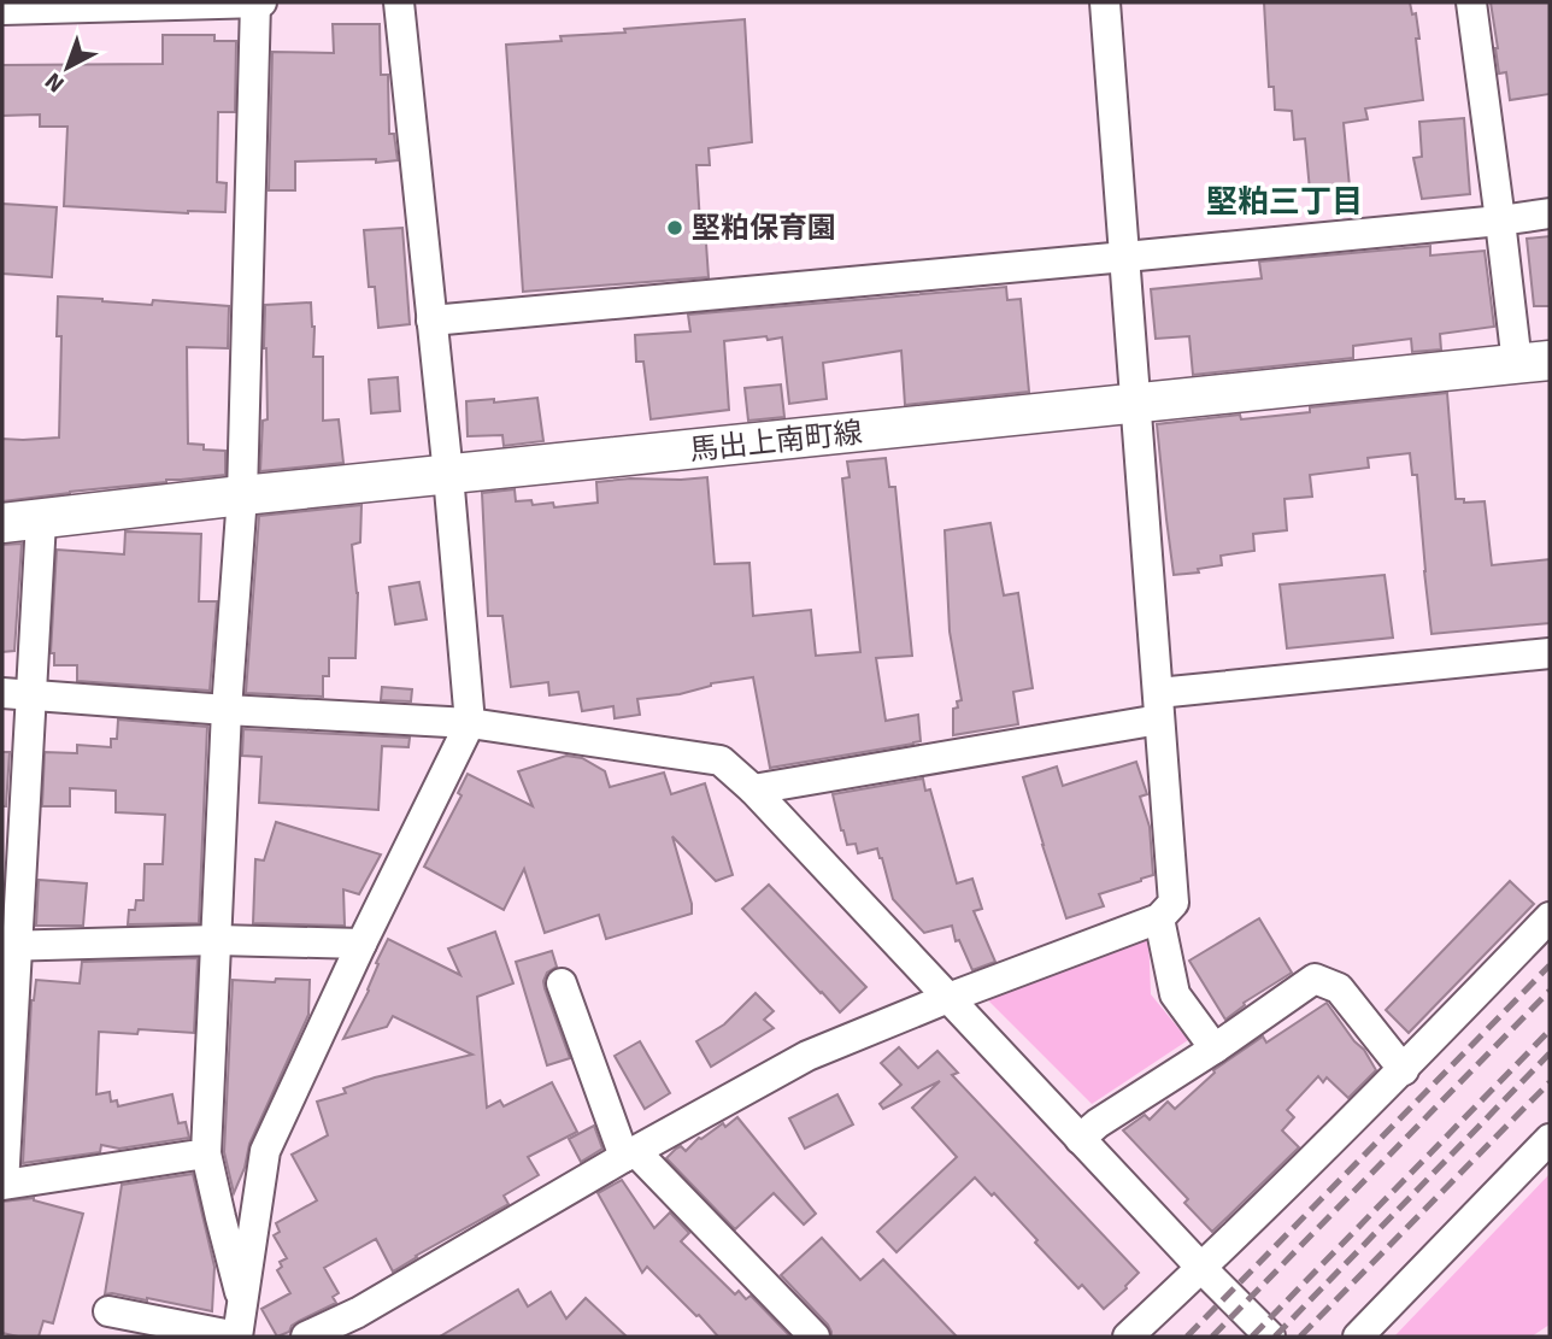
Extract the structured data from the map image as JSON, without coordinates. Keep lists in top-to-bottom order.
{
  "streets": {
    "main road": ["馬出上南町線"]
  },
  "districts": ["堅粕三丁目"],
  "places": ["堅粕保育園"],
  "north": "bottom left"
}
